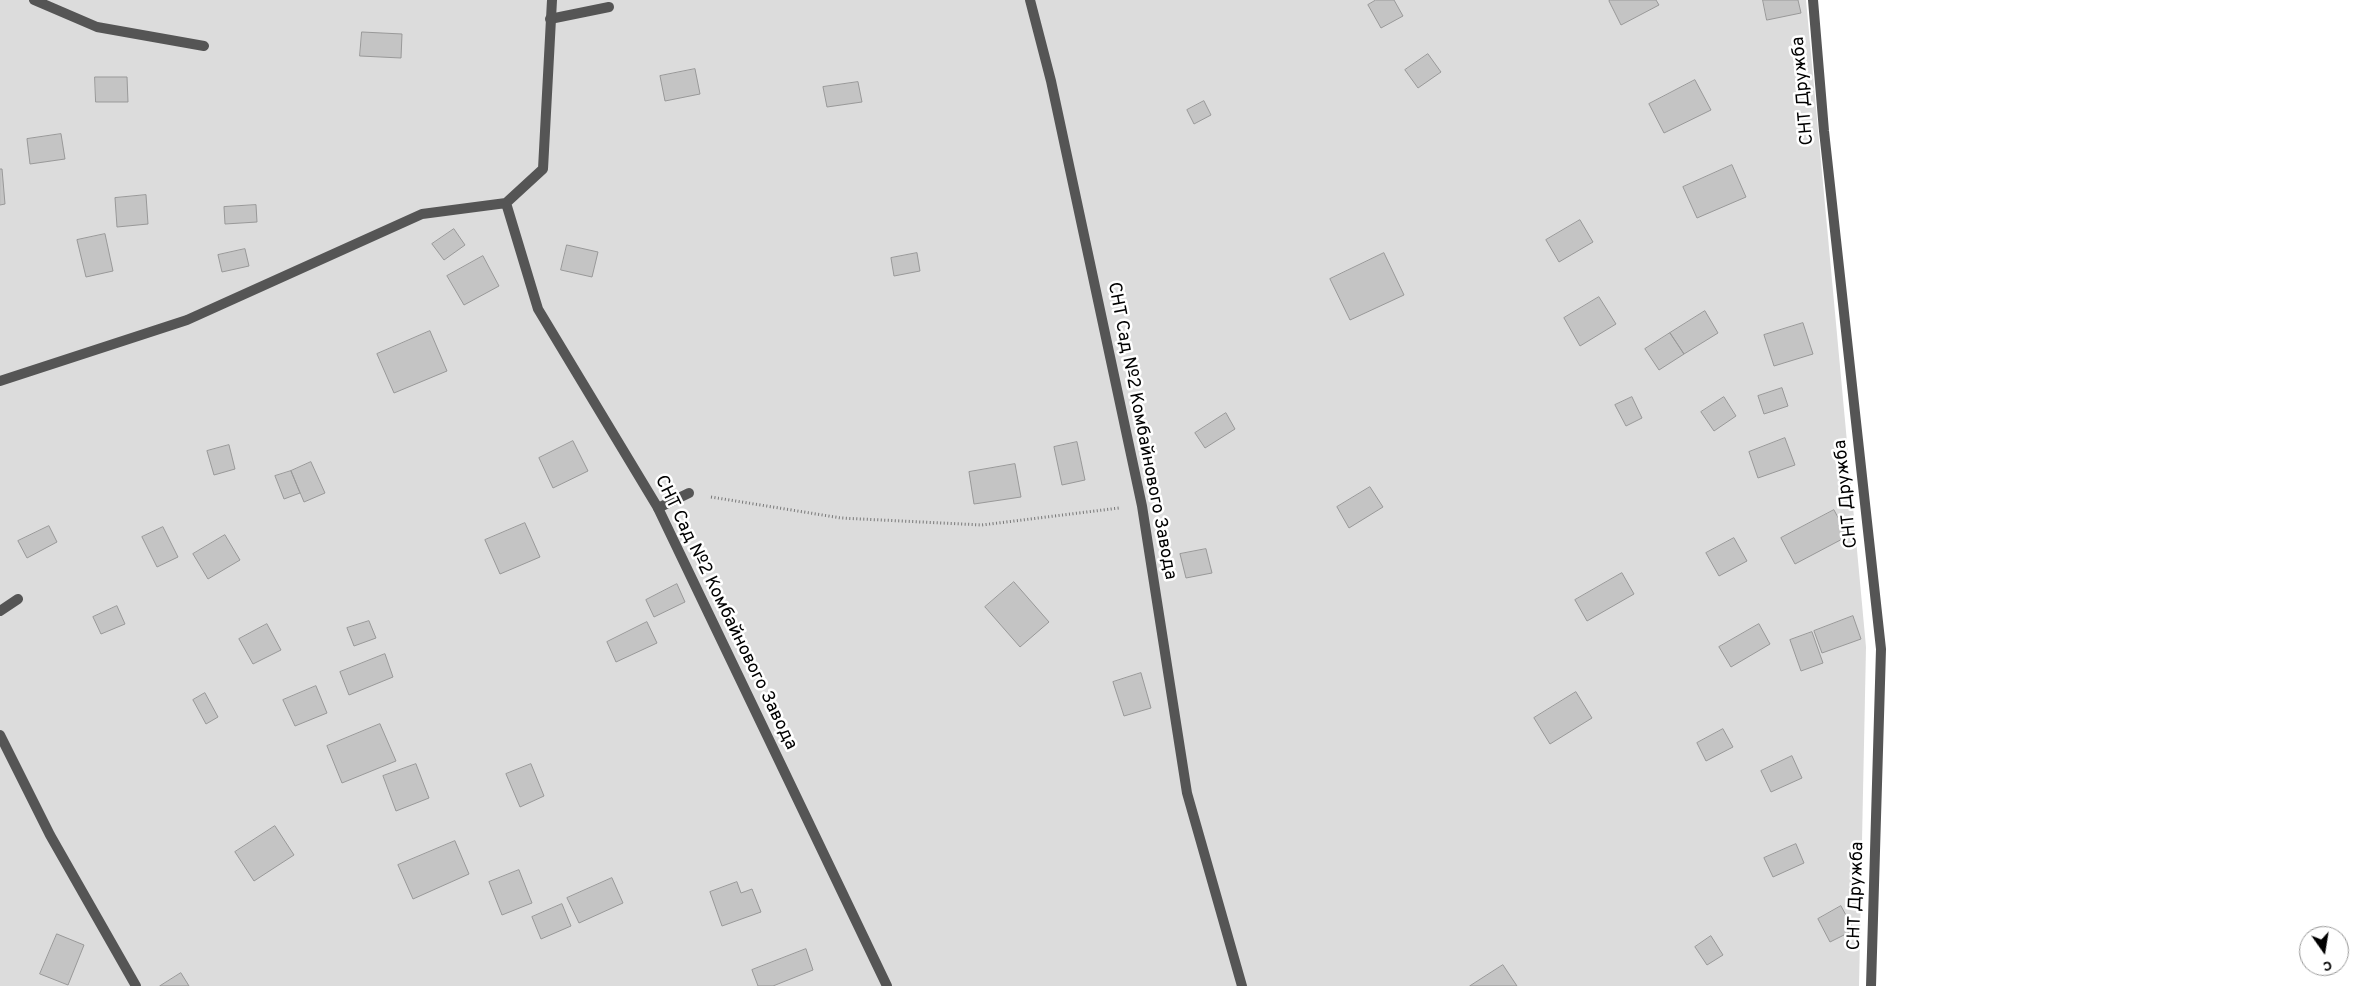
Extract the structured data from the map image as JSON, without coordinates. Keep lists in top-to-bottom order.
{
  "streets": {
    "street": ["СНТ Дружба", "СНТ Сад №2 Комбайнового Завода"]
  },
  "north": "bottom"
}
